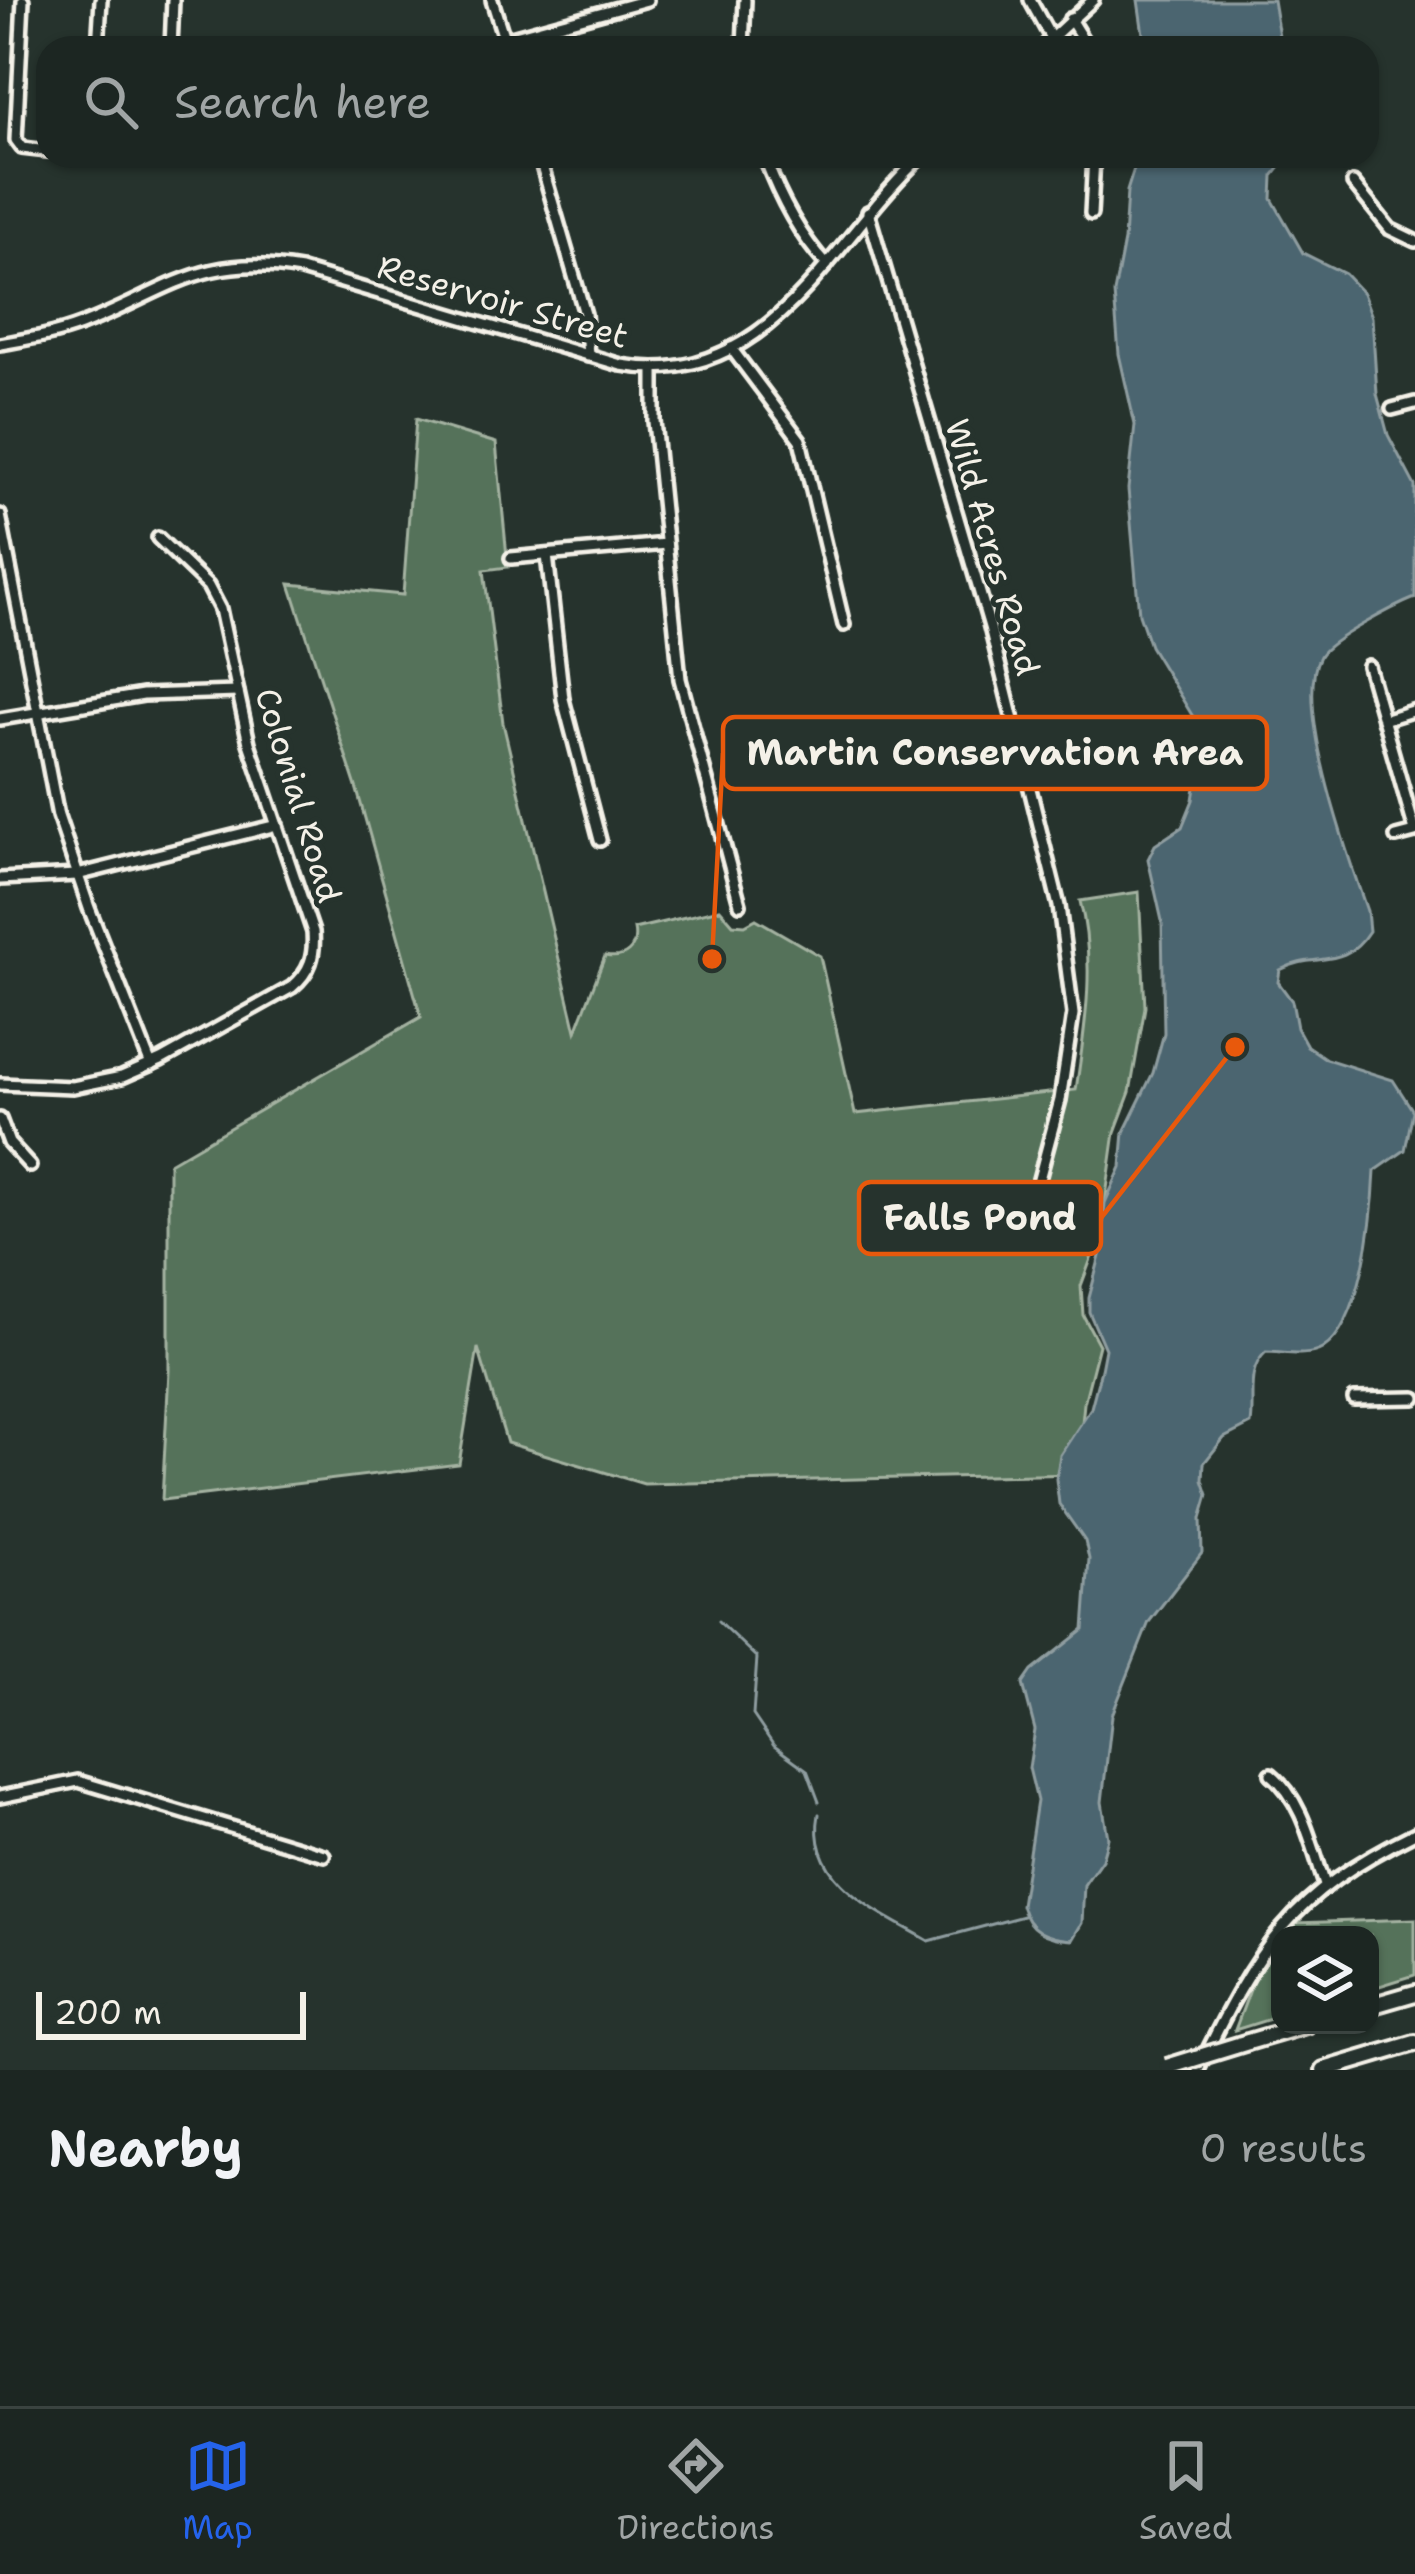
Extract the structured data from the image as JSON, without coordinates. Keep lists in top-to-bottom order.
{
  "streets": {
    "street": ["Reservoir Street", "Wild Acres Road", "Colonial Road"]
  },
  "crossings": [
    ["Reservoir Street", "Wild Acres Road"]
  ],
  "places": ["Martin Conservation Area", "Falls Pond"],
  "scale_bar": "200 m",
  "page": {
    "search": "Search here",
    "scale": "200 m",
    "heading": ["Nearby", "0 results"],
    "nav": ["Map", "Directions", "Saved"]
  }
}
